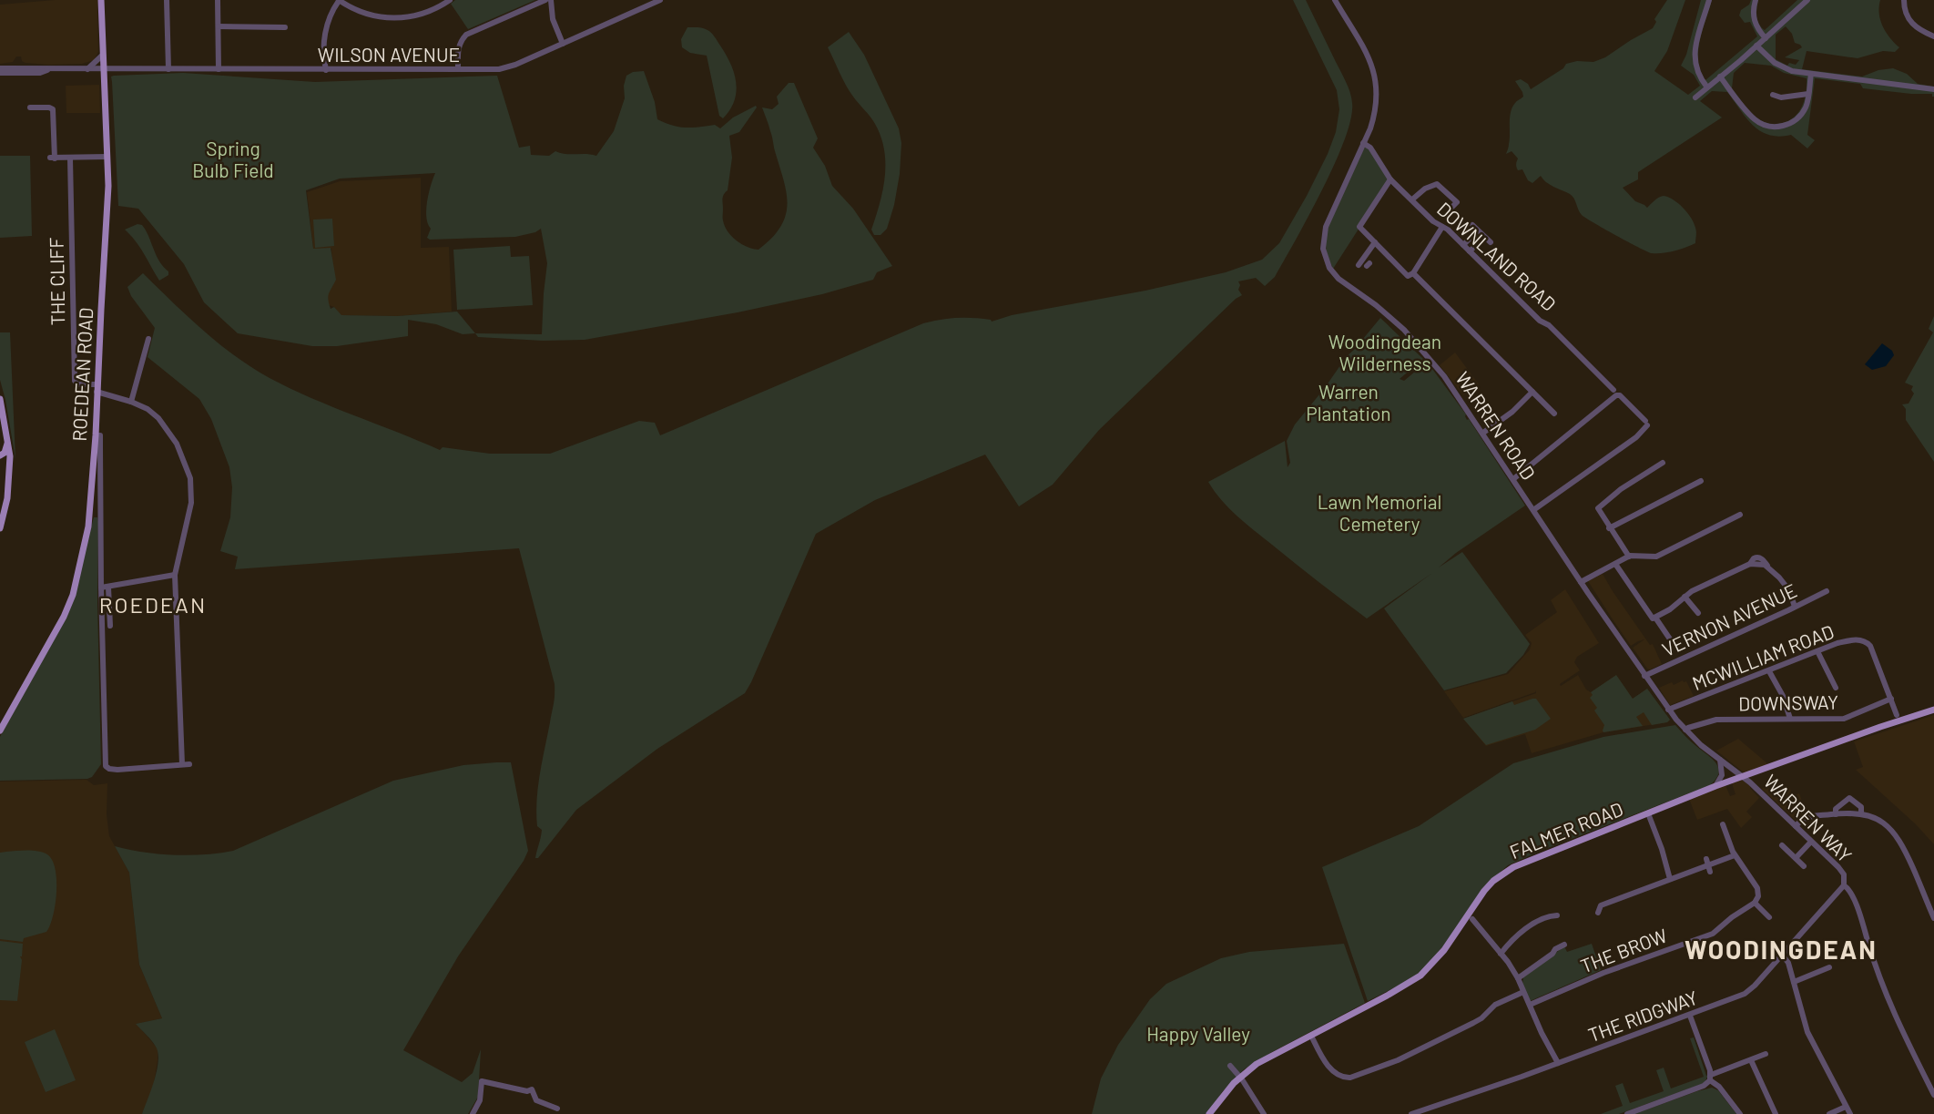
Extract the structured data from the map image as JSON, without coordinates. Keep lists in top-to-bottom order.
{
  "streets": {
    "main road": ["ROEDEAN ROAD", "FALMER ROAD"],
    "street": [
      "WILSON AVENUE",
      "DOWNLAND ROAD",
      "THE CLIFF",
      "WARREN ROAD",
      "VERNON AVENUE",
      "MCWILLIAM ROAD",
      "DOWNSWAY",
      "WARREN WAY",
      "THE BROW",
      "THE RIDGWAY"
    ]
  },
  "crossings": [
    ["WILSON AVENUE", "ROEDEAN ROAD"],
    ["DOWNLAND ROAD", "WARREN ROAD"],
    ["THE CLIFF", "ROEDEAN ROAD"],
    ["WARREN ROAD", "VERNON AVENUE"],
    ["WARREN ROAD", "MCWILLIAM ROAD"],
    ["WARREN ROAD", "DOWNSWAY"],
    ["WARREN ROAD", "WARREN WAY"],
    ["WARREN ROAD", "FALMER ROAD"],
    ["MCWILLIAM ROAD", "DOWNSWAY"],
    ["WARREN WAY", "FALMER ROAD"],
    ["WARREN WAY", "THE RIDGWAY"]
  ],
  "districts": ["ROEDEAN", "WOODINGDEAN"],
  "parks": [
    "Spring Bulb Field",
    "Woodingdean Wilderness",
    "Warren Plantation",
    "Lawn Memorial Cemetery",
    "Happy Valley"
  ]
}
